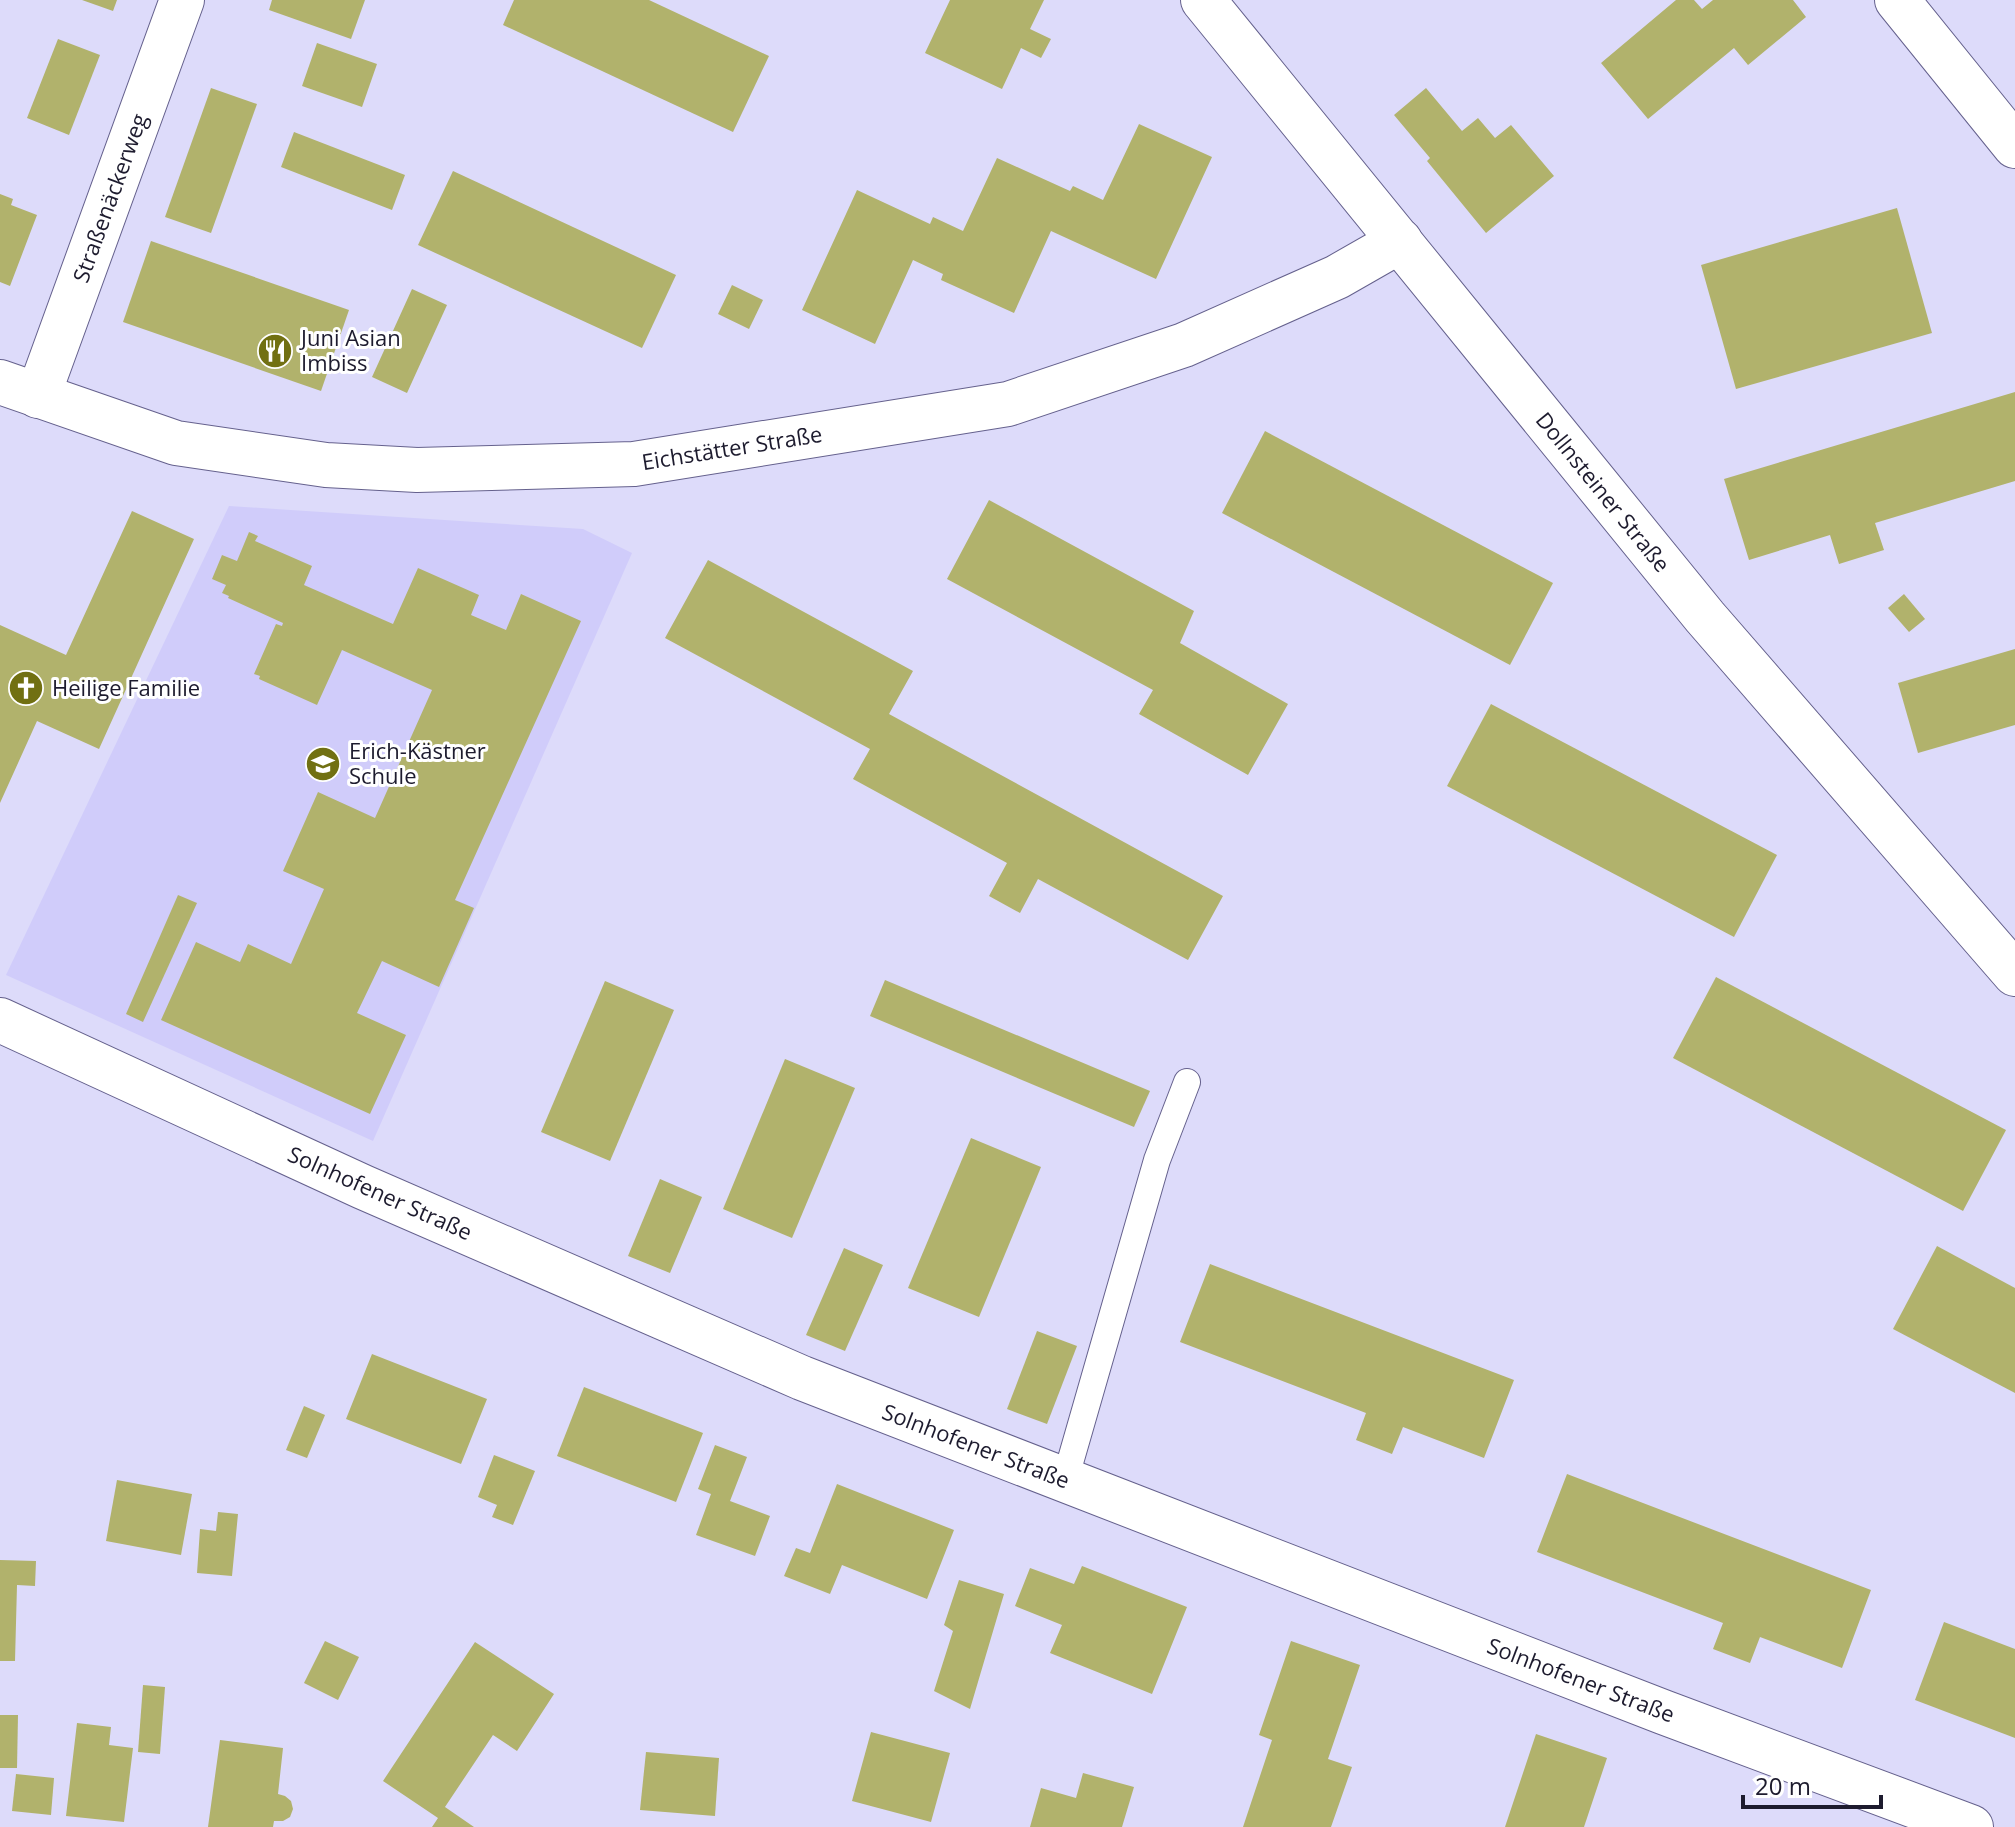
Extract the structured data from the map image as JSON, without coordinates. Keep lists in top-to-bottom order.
{
  "streets": {
    "street": [
      "Straßenäckerweg",
      "Eichstätter Straße",
      "Dollnsteiner Straße",
      "Solnhofener Straße"
    ]
  },
  "crossings": [
    ["Straßenäckerweg", "Eichstätter Straße"],
    ["Eichstätter Straße", "Dollnsteiner Straße"]
  ],
  "places": {
    "restaurant": ["Juni Asian Imbiss"],
    "church": ["Heilige Familie"],
    "school or university": ["Erich-Kästner Schule"]
  },
  "scale_bar": "20 m"
}
